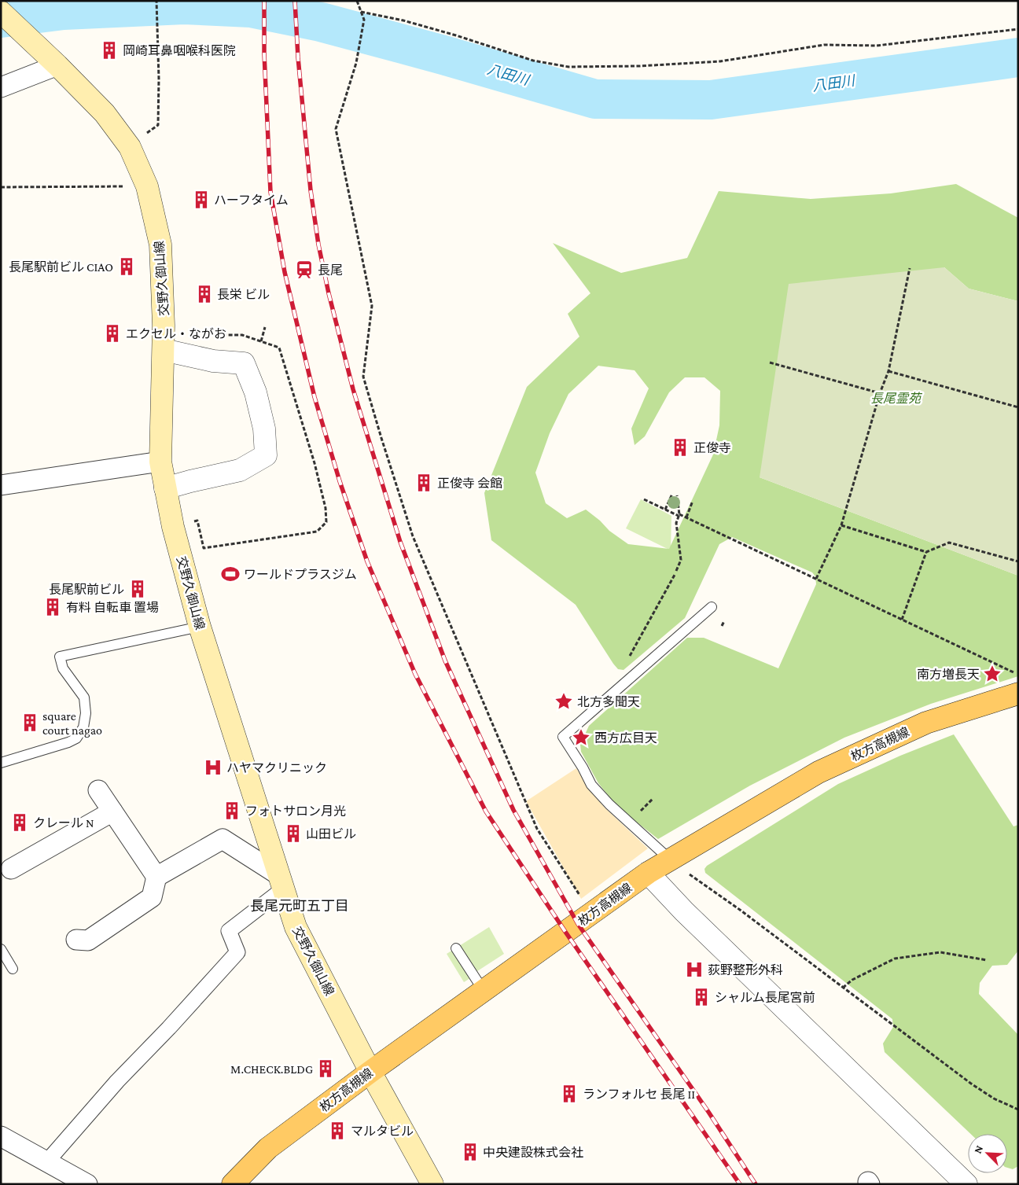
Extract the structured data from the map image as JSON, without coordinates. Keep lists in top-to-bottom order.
{
  "streets": {
    "main road": ["交野久御山線", "枚方高槻線"]
  },
  "crossings": [
    ["交野久御山線", "枚方高槻線"]
  ],
  "districts": ["長尾元町五丁目"],
  "water": ["八田川"],
  "parks": ["長尾霊苑"],
  "places": {
    "building": [
      "岡崎耳鼻咽喉科医院",
      "ハーフタイム",
      "長尾駅前ビル CIAO",
      "長栄 ビル",
      "エクセル・ながお",
      "正俊寺",
      "正俊寺 会館",
      "長尾駅前ビル",
      "有料 自転車 置場",
      "square court nagao",
      "フォトサロン月光",
      "クレール N",
      "山田ビル",
      "シャルム長尾宮前",
      "M.CHECK.BLDG",
      "ランフォルセ 長尾 II",
      "マルタビル",
      "中央建設株式会社"
    ],
    "station": ["長尾"],
    "sports": ["ワールドプラスジム"],
    "place": ["南方増長天", "北方多聞天", "西方広目天"],
    "hospital": ["ハヤマクリニック", "荻野整形外科"]
  },
  "north": "top left"
}
